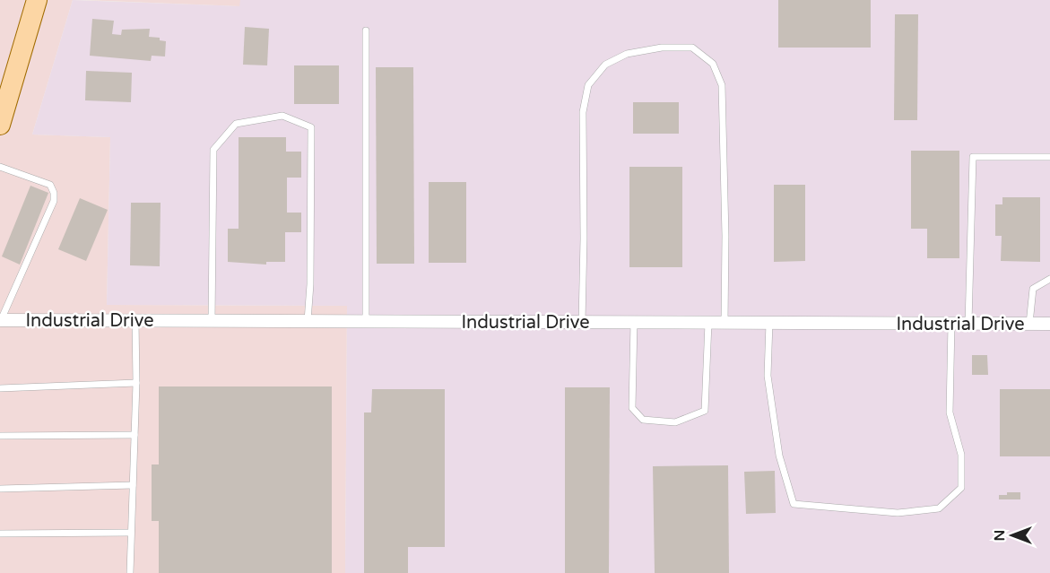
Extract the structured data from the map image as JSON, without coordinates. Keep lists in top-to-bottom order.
{
  "streets": {
    "street": ["Industrial Drive"]
  },
  "north": "left"
}
